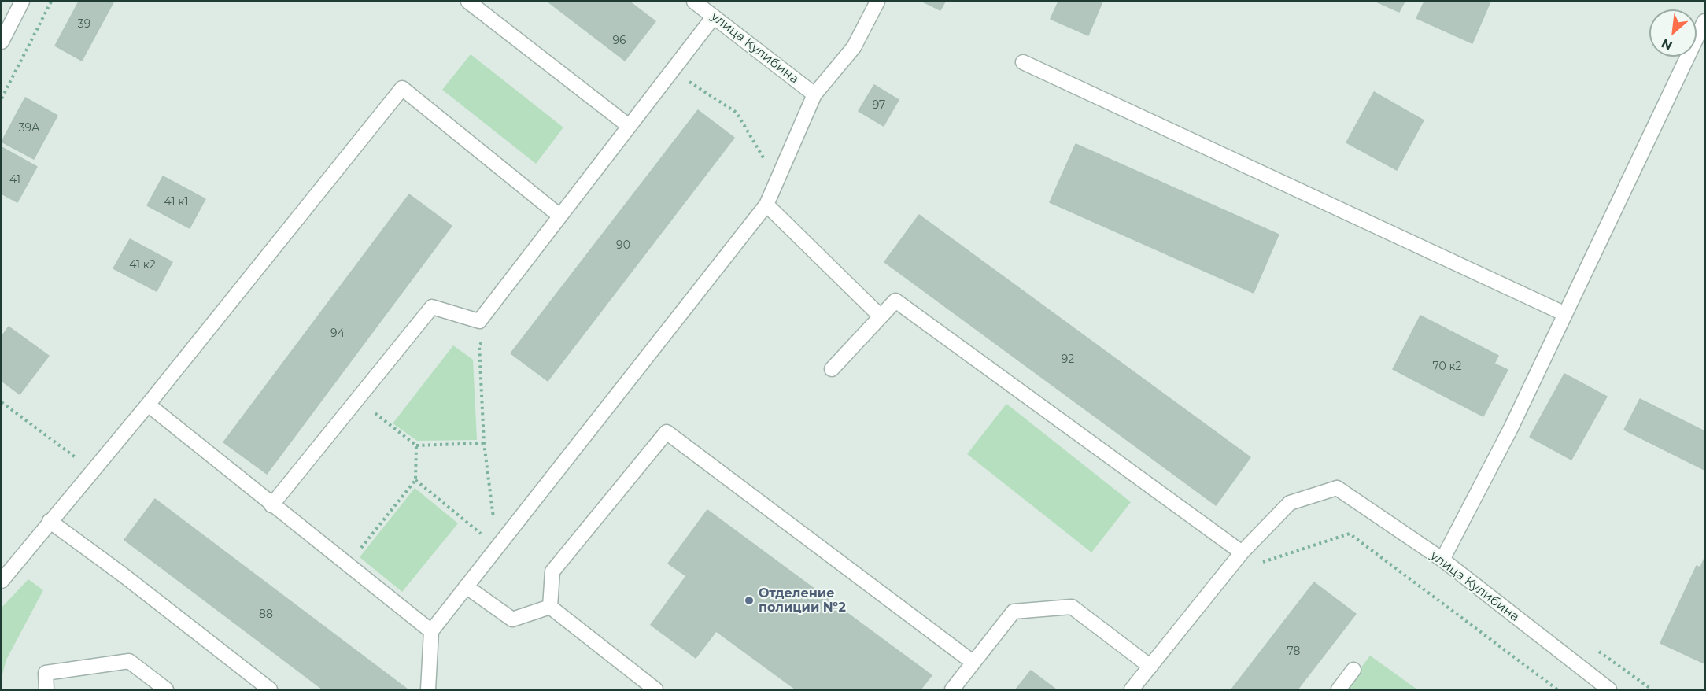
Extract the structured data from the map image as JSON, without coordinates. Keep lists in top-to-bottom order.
{
  "streets": {
    "street": ["улица Кулибина"]
  },
  "places": ["Отделение полиции №2"],
  "house_numbers": [
    "39",
    "96",
    "97",
    "39А",
    "41",
    "41 к1",
    "90",
    "41 к2",
    "94",
    "92",
    "70 к2",
    "88",
    "78"
  ],
  "north": "bottom left"
}
